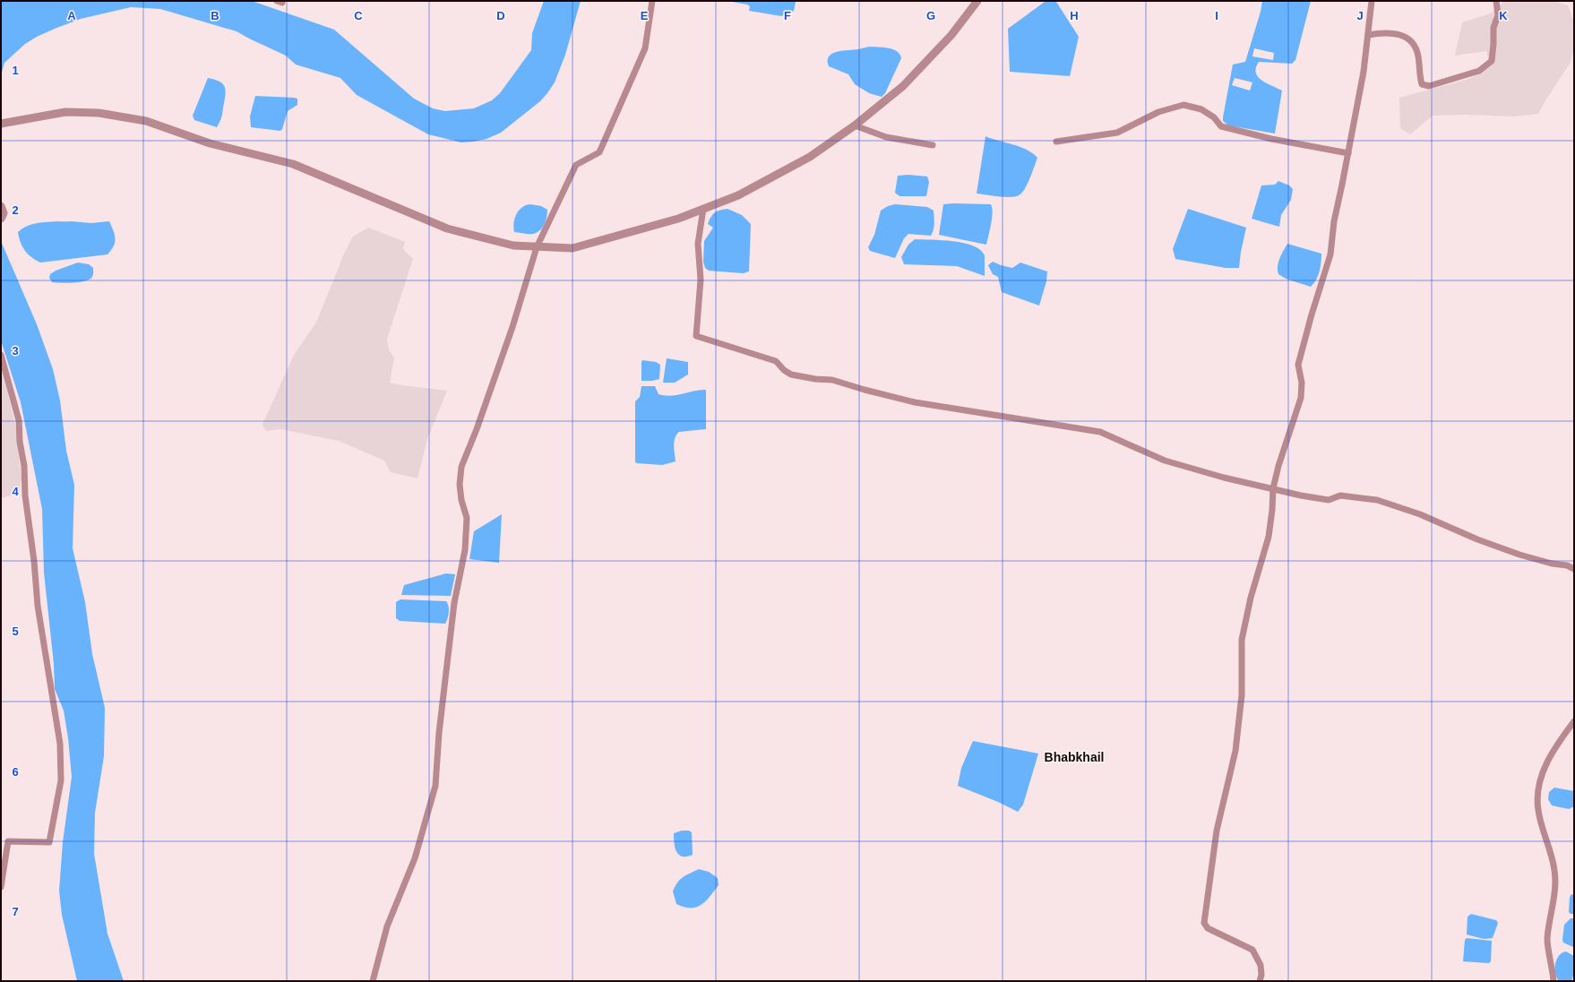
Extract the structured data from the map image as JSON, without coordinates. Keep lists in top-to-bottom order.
{
  "districts": ["Bhabkhail"],
  "grid": {
    "columns": [
      "A",
      "B",
      "C",
      "D",
      "E",
      "F",
      "G",
      "H",
      "I",
      "J",
      "K"
    ],
    "rows": [
      "1",
      "2",
      "3",
      "4",
      "5",
      "6",
      "7"
    ]
  }
}
